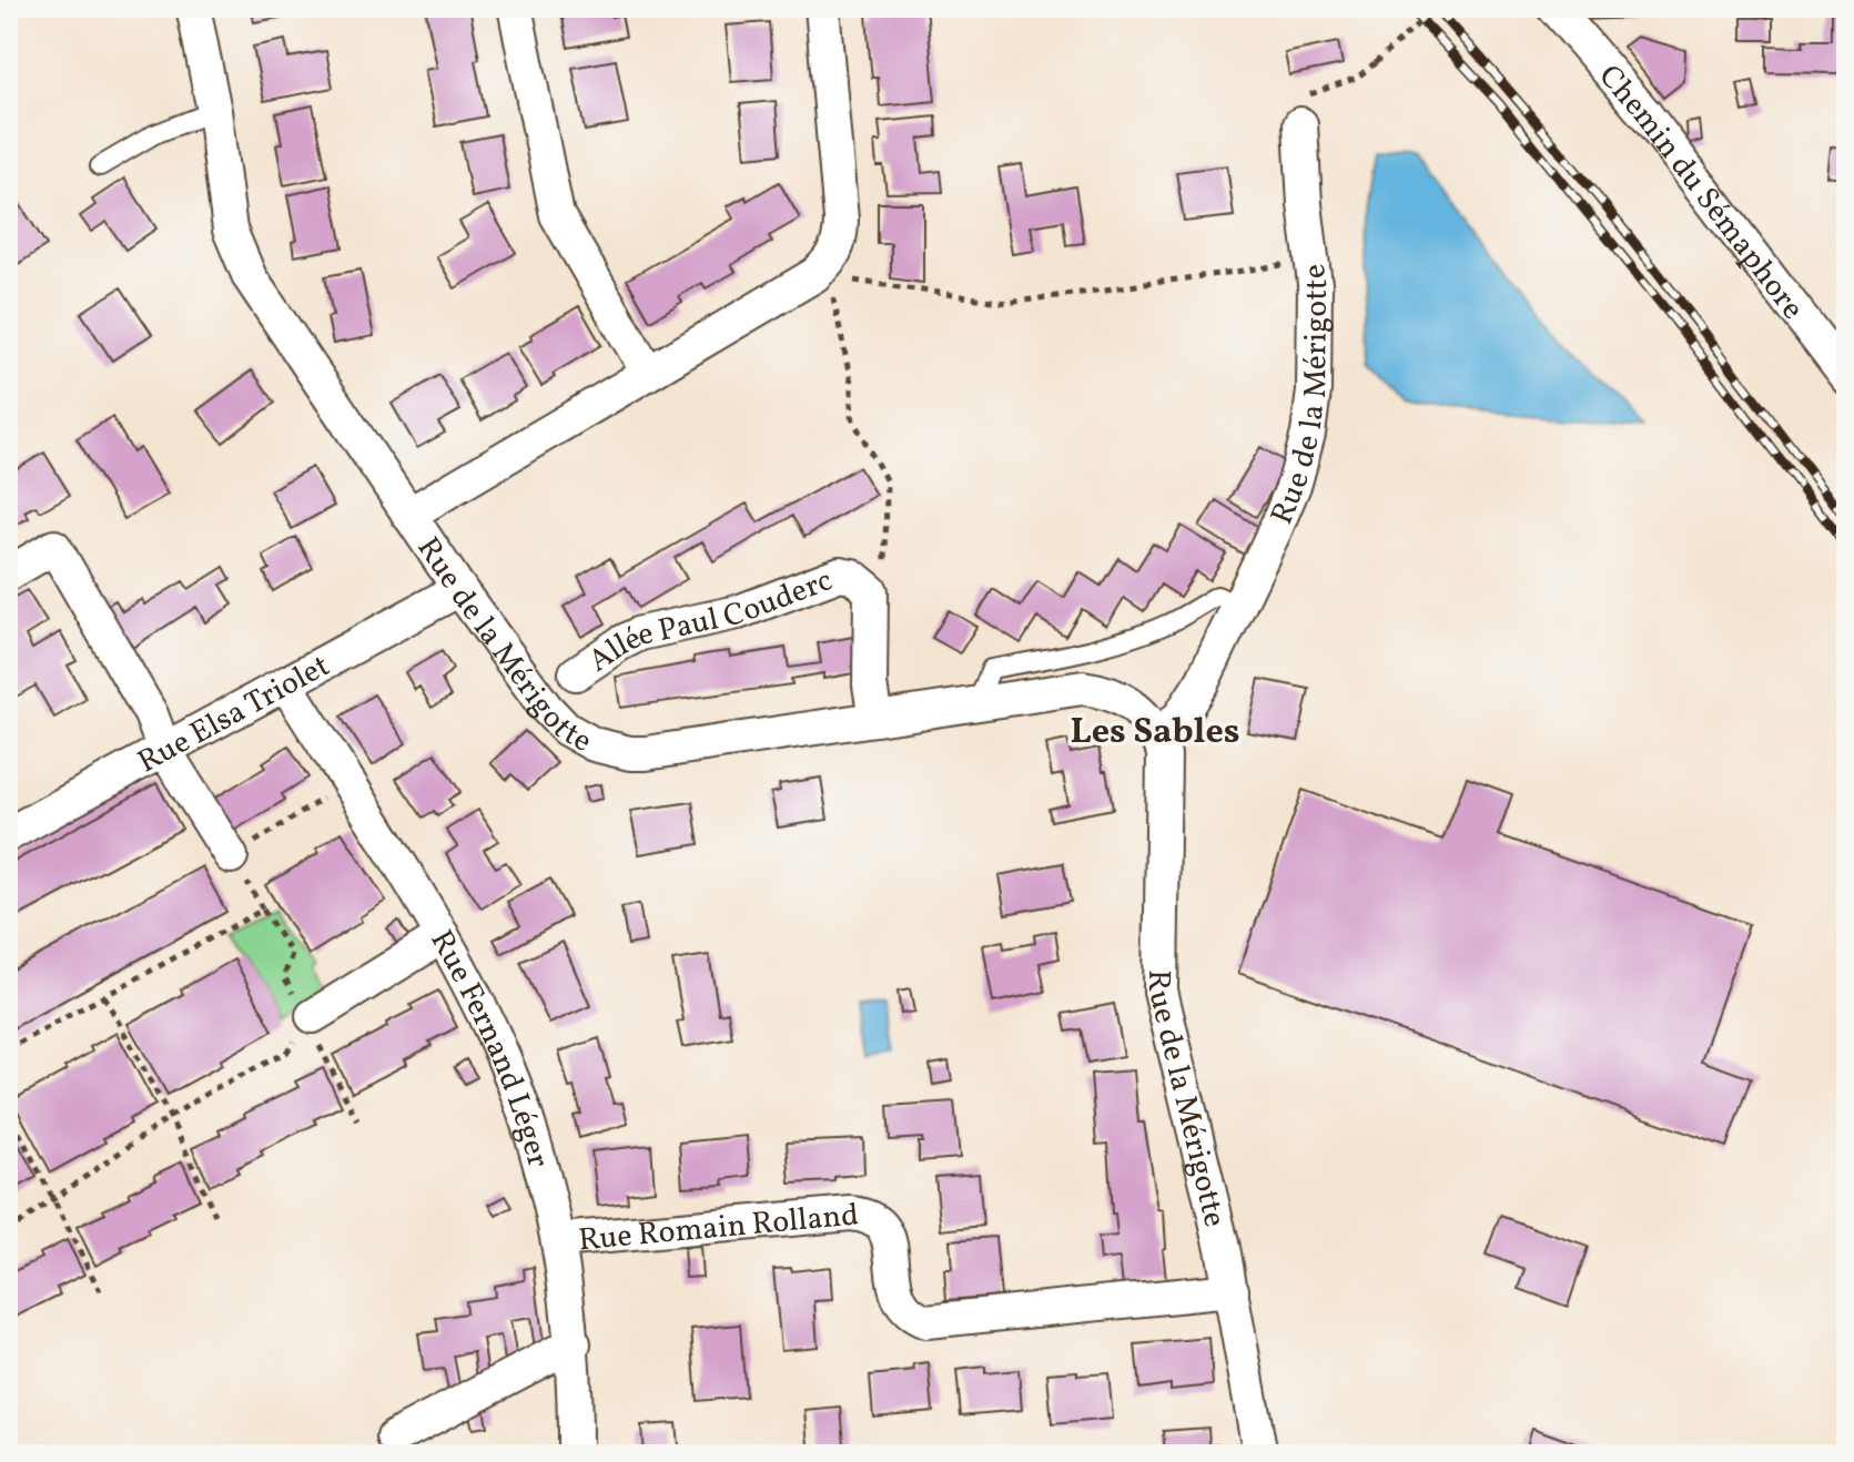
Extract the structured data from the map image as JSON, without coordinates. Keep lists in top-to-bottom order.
{
  "streets": {
    "street": [
      "Chemin du Sémaphore",
      "Rue de la Mérigotte",
      "Allée Paul Couderc",
      "Rue Elsa Triolet",
      "Rue Fernand Léger",
      "Rue Romain Rolland"
    ]
  },
  "crossings": [
    ["Rue de la Mérigotte", "Allée Paul Couderc"],
    ["Rue de la Mérigotte", "Rue Elsa Triolet"],
    ["Rue de la Mérigotte", "Rue Romain Rolland"],
    ["Rue Elsa Triolet", "Rue Fernand Léger"],
    ["Rue Fernand Léger", "Rue Romain Rolland"]
  ],
  "districts": ["Les Sables"]
}
